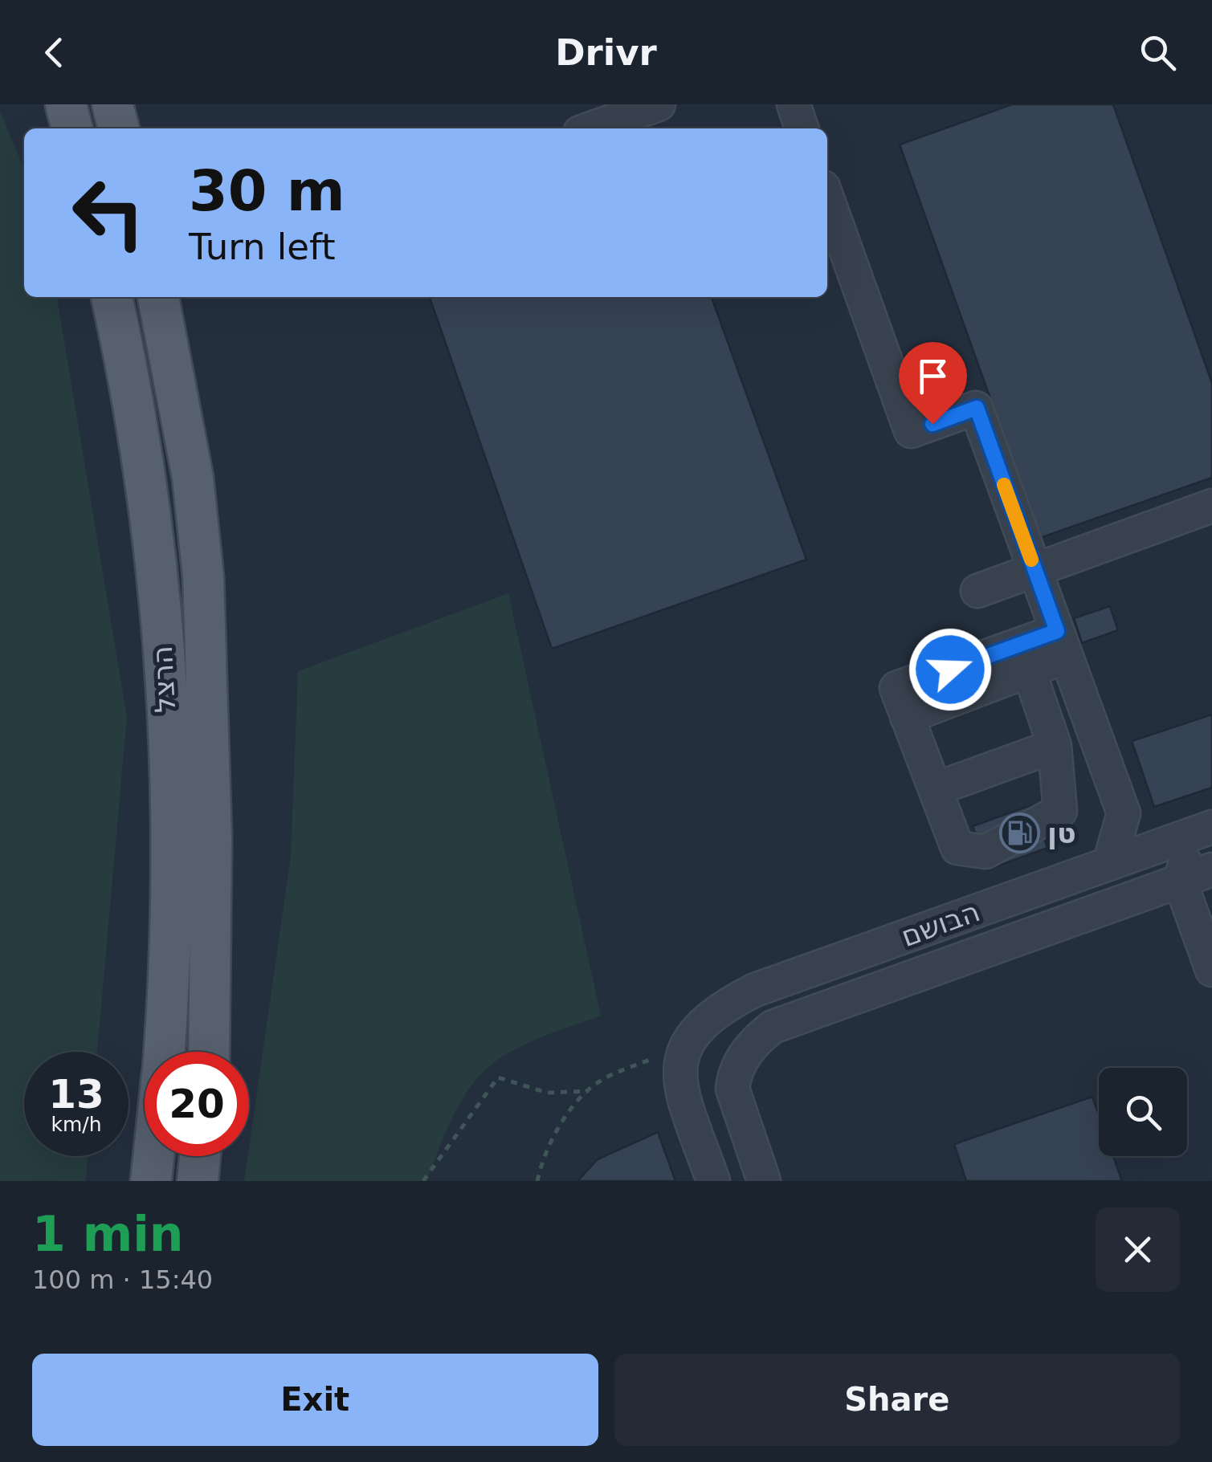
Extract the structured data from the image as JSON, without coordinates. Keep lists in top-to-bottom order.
{
  "streets": {
    "main road": ["הרצל"],
    "street": ["הבושם"]
  },
  "places": {
    "fuel station": ["טן"]
  },
  "page": {
    "header": "Drivr",
    "turn": ["30 m", "Turn left"],
    "speed": "13 km/h",
    "limit": "20",
    "heading": ["1 min", "100 m · 15:40"],
    "buttons": ["Exit", "Share"]
  }
}
